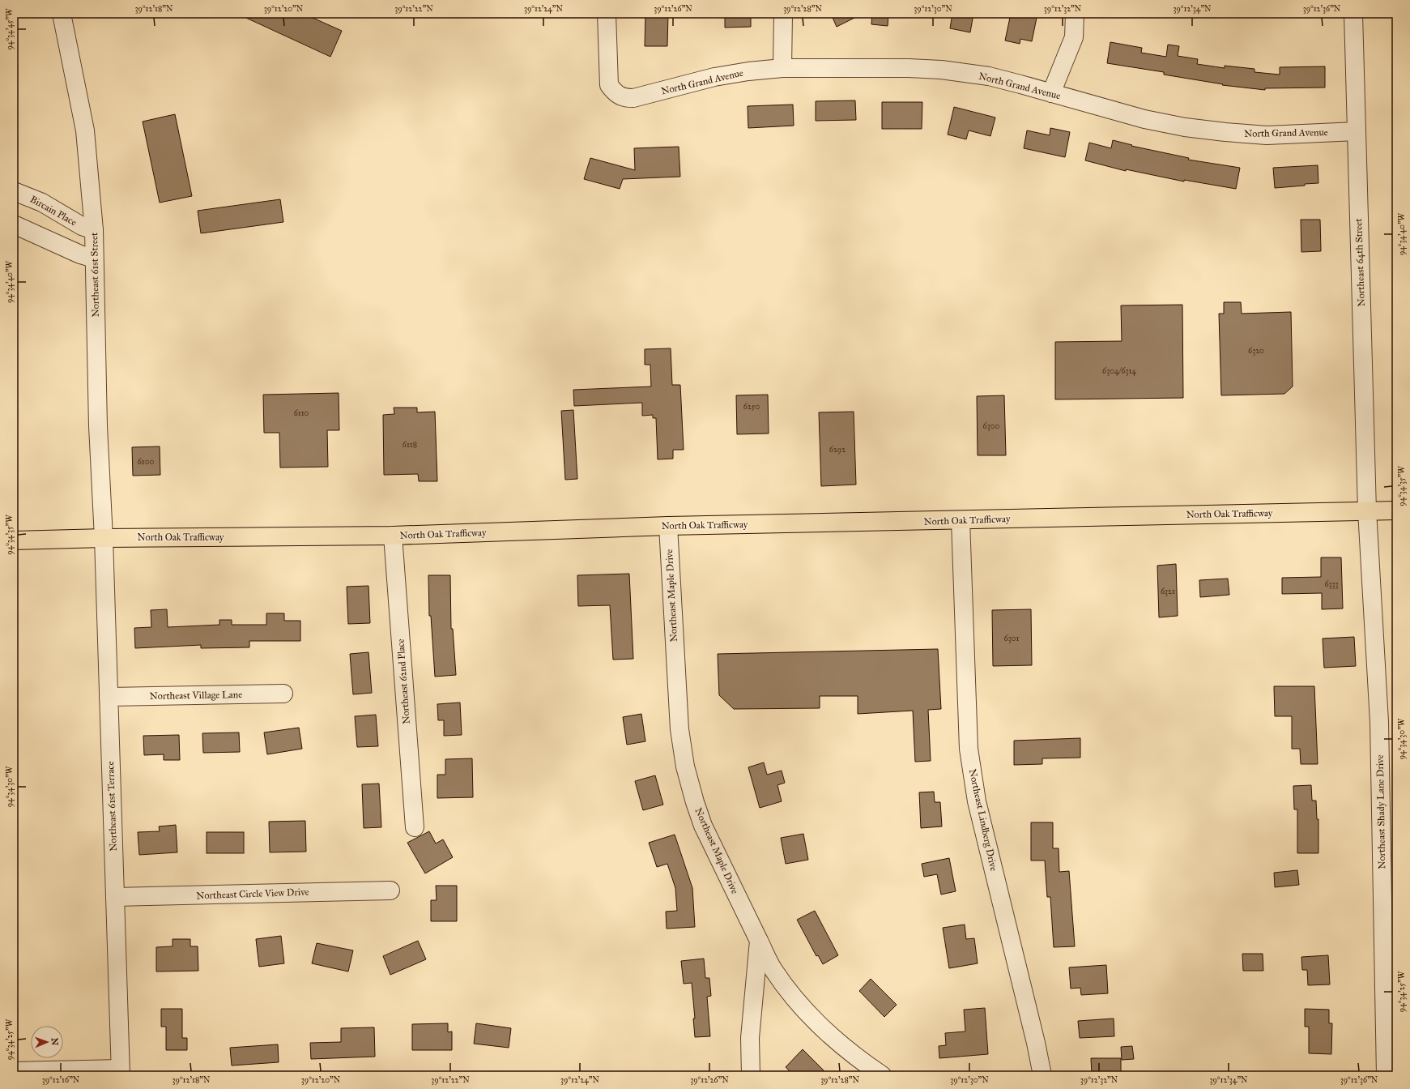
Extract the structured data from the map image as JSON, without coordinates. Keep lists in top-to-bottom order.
{
  "streets": {
    "main road": ["North Oak Trafficway"],
    "street": [
      "North Grand Avenue",
      "Bircain Place",
      "Northeast 64th Street",
      "Northeast 61st Street",
      "Northeast Maple Drive",
      "Northeast 62nd Place",
      "Northeast Village Lane",
      "Northeast 61st Terrace",
      "Northeast Shady Lane Drive",
      "Northeast Lindberg Drive",
      "Northeast Circle View Drive"
    ]
  },
  "crossings": [
    ["North Grand Avenue", "Northeast 64th Street"],
    ["Bircain Place", "Northeast 61st Street"],
    ["Northeast 64th Street", "North Oak Trafficway"],
    ["Northeast 64th Street", "Northeast Shady Lane Drive"],
    ["Northeast 61st Street", "North Oak Trafficway"],
    ["Northeast 61st Street", "Northeast 61st Terrace"],
    ["North Oak Trafficway", "Northeast Maple Drive"],
    ["North Oak Trafficway", "Northeast 62nd Place"],
    ["North Oak Trafficway", "Northeast 61st Terrace"],
    ["North Oak Trafficway", "Northeast Shady Lane Drive"],
    ["North Oak Trafficway", "Northeast Lindberg Drive"],
    ["Northeast Village Lane", "Northeast 61st Terrace"],
    ["Northeast 61st Terrace", "Northeast Circle View Drive"]
  ],
  "house_numbers": [
    "6320",
    "6304/6314",
    "6250",
    "6110",
    "6300",
    "6118",
    "6292",
    "6100",
    "6333",
    "6321",
    "6301"
  ],
  "north": "right",
  "coordinates": [
    "39°12'18\"N",
    "39°12'20\"N",
    "39°12'22\"N",
    "39°12'24\"N",
    "39°12'26\"N",
    "39°12'28\"N",
    "39°12'30\"N",
    "39°12'32\"N",
    "39°12'34\"N",
    "39°12'36\"N",
    "94°34'45\"W",
    "94°34'40\"W",
    "94°34'35\"W",
    "94°34'30\"W",
    "94°34'25\"W",
    "39°12'16\"N"
  ]
}
